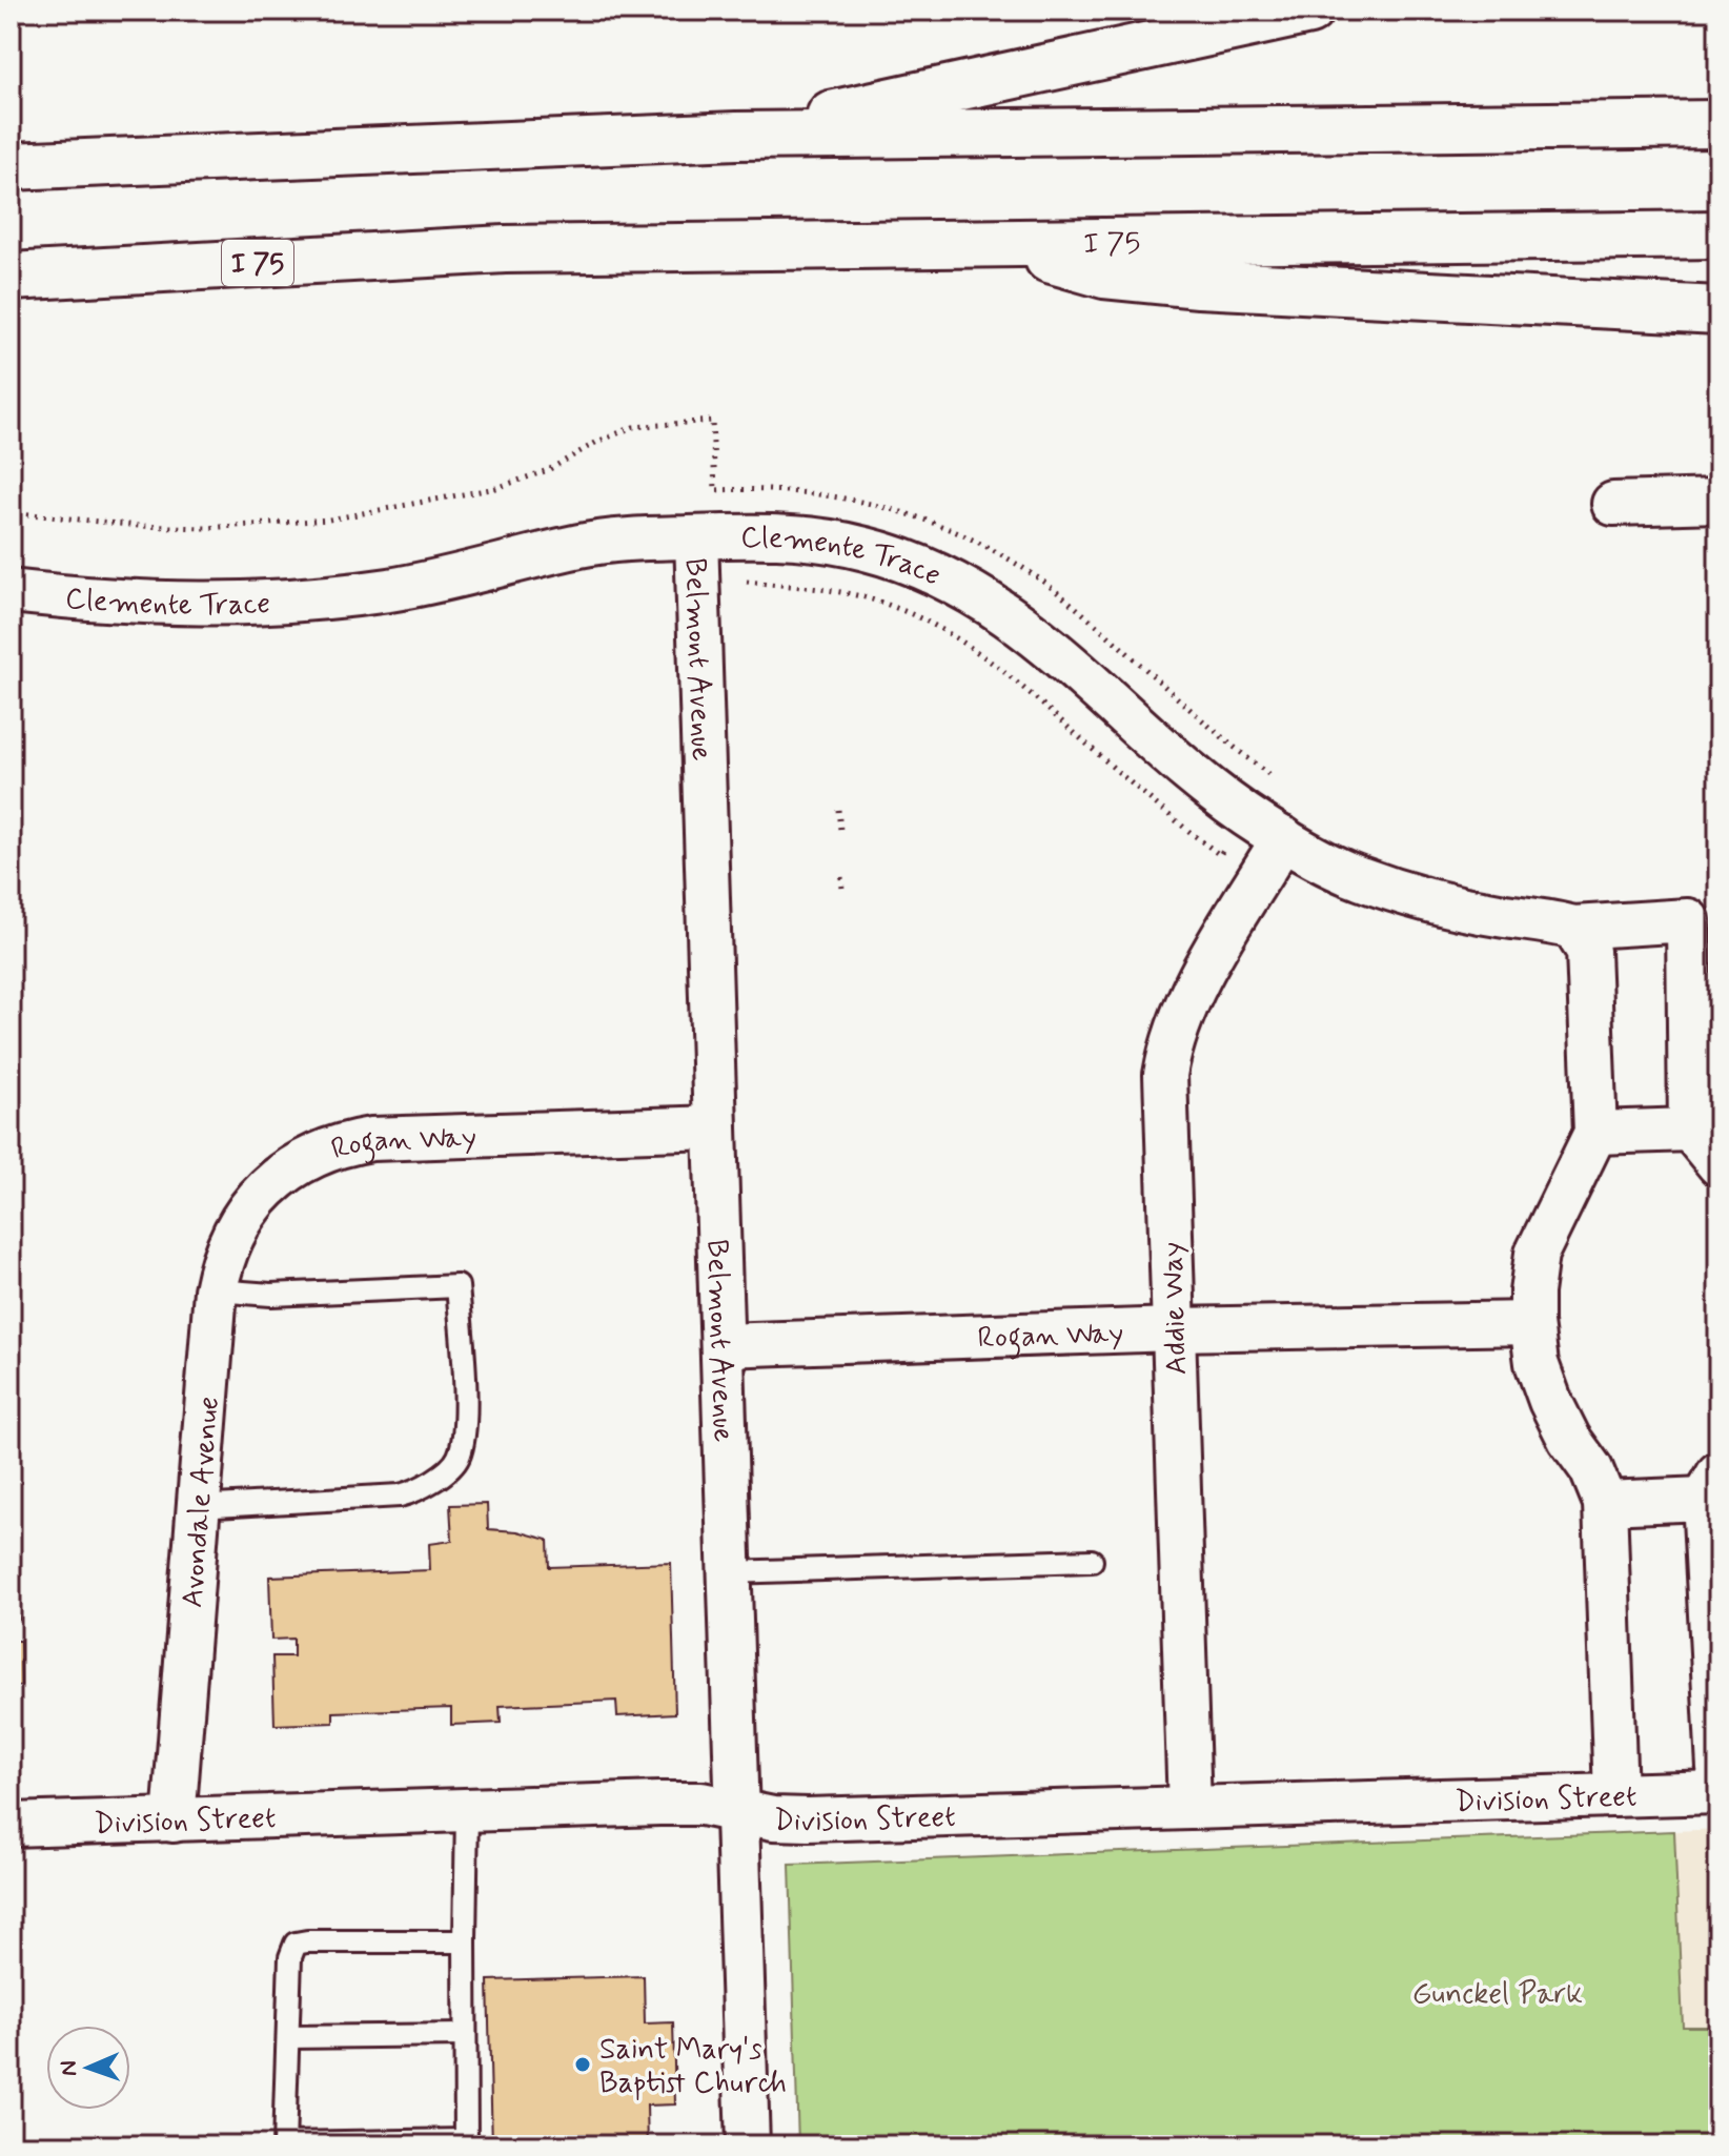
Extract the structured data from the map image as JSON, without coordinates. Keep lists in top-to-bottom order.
{
  "streets": {
    "highway": ["I 75"],
    "street": [
      "Clemente Trace",
      "Belmont Avenue",
      "Rogan Way",
      "Addie Way",
      "Avondale Avenue",
      "Division Street"
    ]
  },
  "crossings": [
    ["Clemente Trace", "Belmont Avenue"],
    ["Clemente Trace", "Addie Way"],
    ["Belmont Avenue", "Rogan Way"],
    ["Belmont Avenue", "Division Street"],
    ["Rogan Way", "Addie Way"],
    ["Rogan Way", "Avondale Avenue"],
    ["Addie Way", "Division Street"],
    ["Avondale Avenue", "Division Street"]
  ],
  "parks": ["Gunckel Park"],
  "places": ["Saint Mary's Baptist Church"],
  "north": "left"
}
